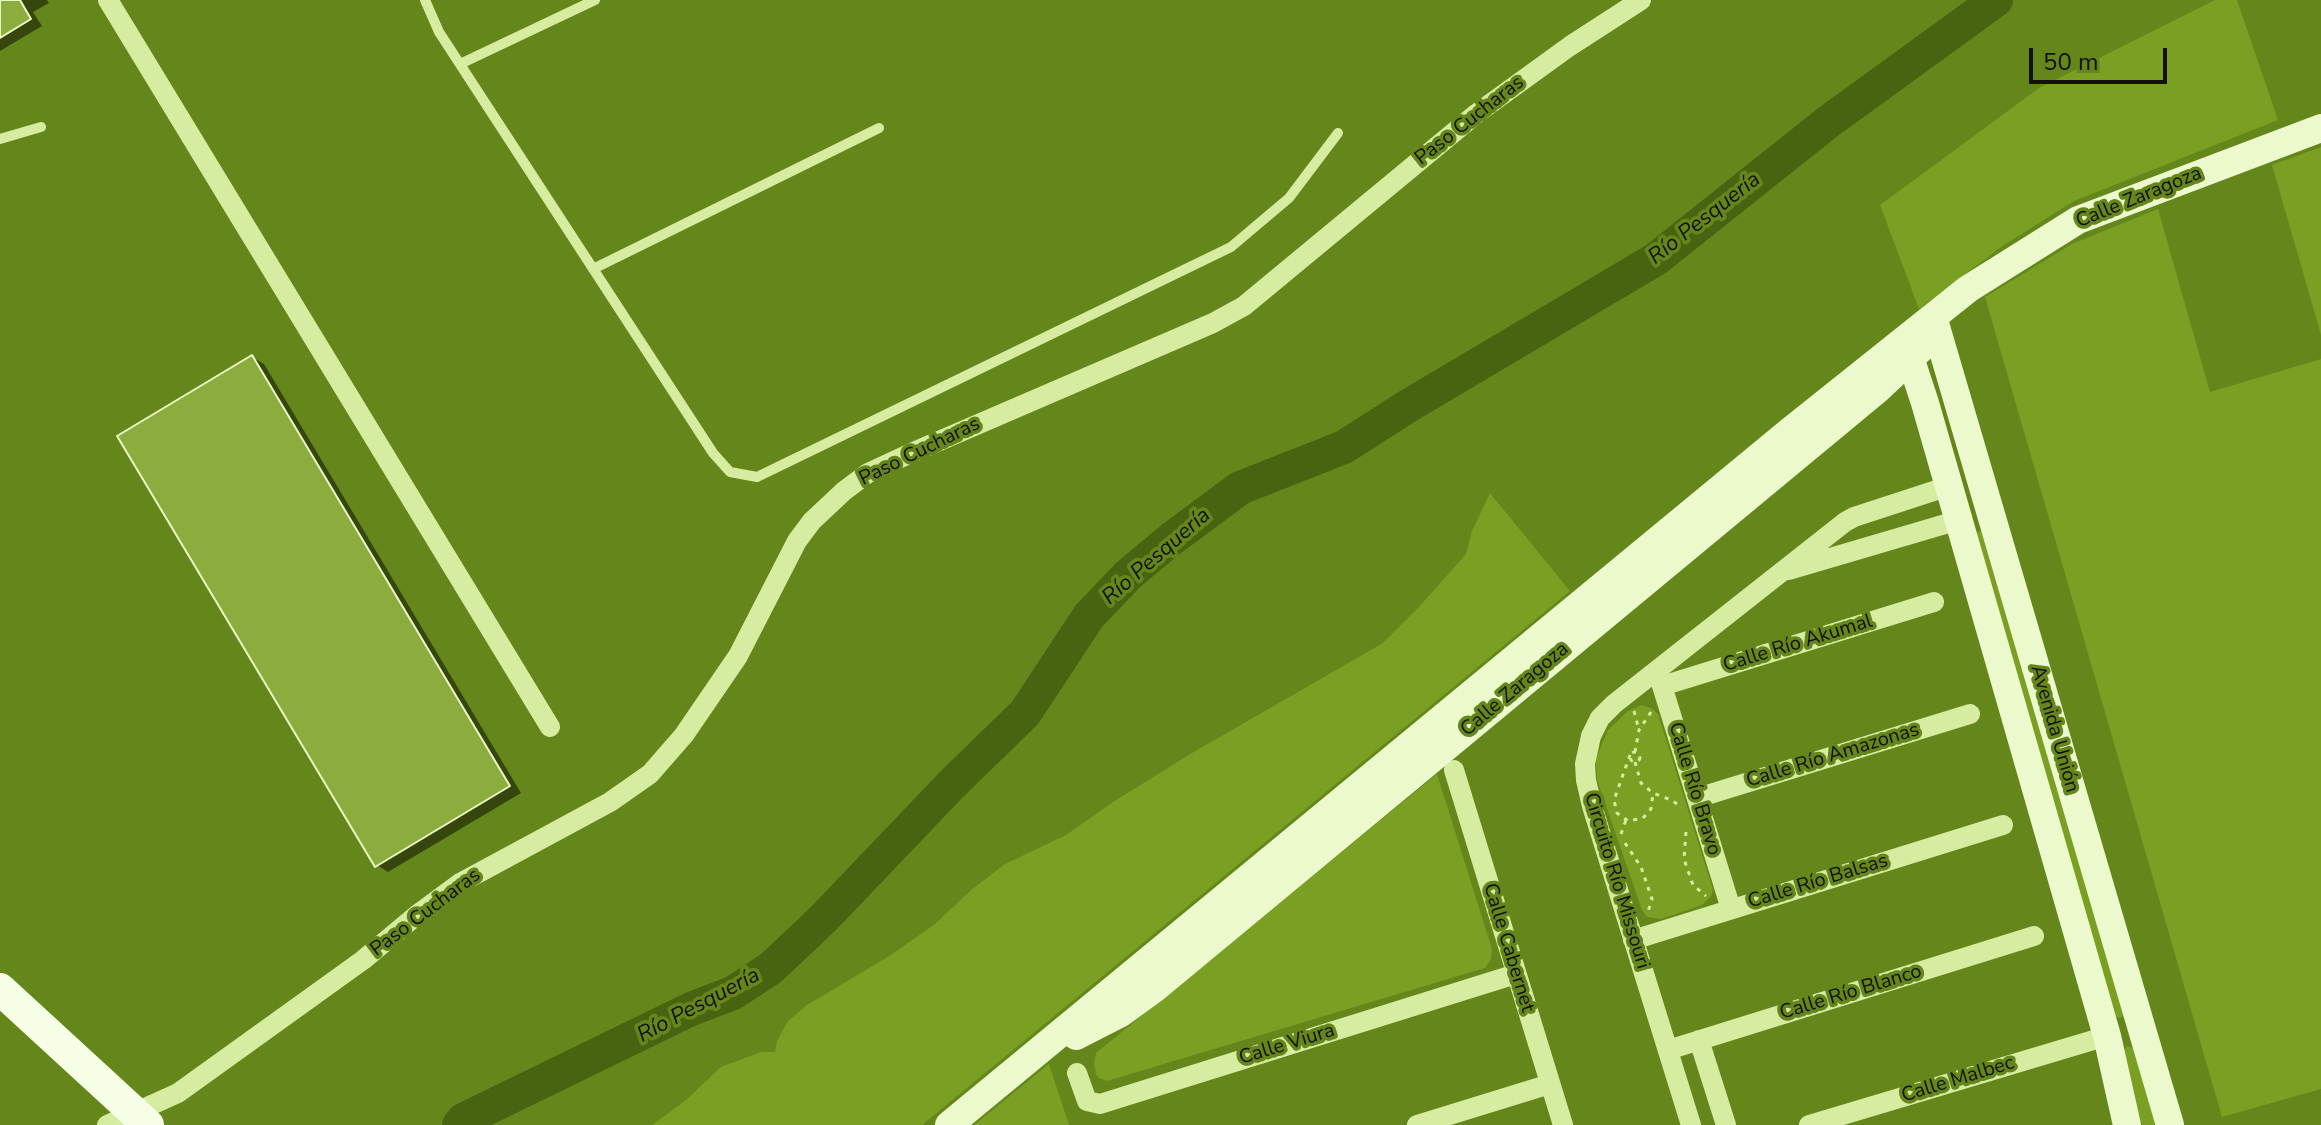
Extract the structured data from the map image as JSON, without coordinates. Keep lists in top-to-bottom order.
{
  "streets": {
    "street": [
      "Paso Cucharas",
      "Calle Zaragoza",
      "Calle Río Akumal",
      "Avenida Unión",
      "Calle Río Amazonas",
      "Calle Río Bravo",
      "Circuito Río Missouri",
      "Calle Río Balsas",
      "Calle Cabernet",
      "Calle Río Blanco",
      "Calle Viura",
      "Calle Malbec"
    ]
  },
  "crossings": [
    ["Calle Zaragoza", "Avenida Unión"],
    ["Calle Río Akumal", "Calle Río Bravo"],
    ["Calle Río Akumal", "Circuito Río Missouri"],
    ["Avenida Unión", "Circuito Río Missouri"],
    ["Avenida Unión", "Calle Malbec"],
    ["Calle Río Amazonas", "Calle Río Bravo"],
    ["Calle Río Bravo", "Circuito Río Missouri"],
    ["Calle Río Bravo", "Calle Río Balsas"],
    ["Circuito Río Missouri", "Calle Río Balsas"],
    ["Circuito Río Missouri", "Calle Río Blanco"],
    ["Calle Cabernet", "Calle Viura"]
  ],
  "water": ["Río Pesquería"],
  "scale_bar": "50 m"
}
